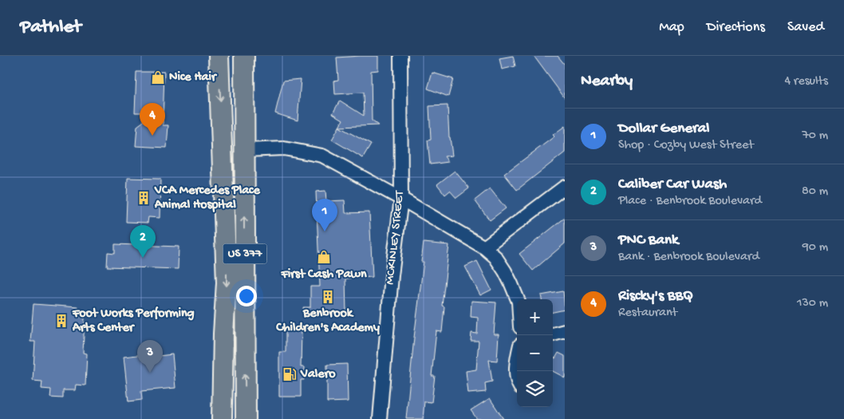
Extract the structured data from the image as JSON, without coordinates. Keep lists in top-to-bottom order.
{
  "streets": {
    "highway": ["US 377"],
    "street": ["MCKINLEY STREET"]
  },
  "places": {
    "shop": ["Nice Hair", "First Cash Pawn"],
    "building": ["VCA Mercedes Place Animal Hospital", "Benbrook Children's Academy", "Foot Works Performing Arts Center"],
    "fuel station": ["Valero"]
  },
  "page": {
    "header": "Pathlet",
    "nav": ["Map", "Directions", "Saved"],
    "heading": ["Nearby", "4 results"],
    "pins": [
      "4",
      "1",
      "2",
      "3"
    ],
    "list": [
      {
        "mark": "1",
        "name": "Dollar General",
        "note": "Shop · Cozby West Street",
        "value": "70 m"
      },
      {
        "mark": "2",
        "name": "Caliber Car Wash",
        "note": "Place · Benbrook Boulevard",
        "value": "80 m"
      },
      {
        "mark": "3",
        "name": "PNC Bank",
        "note": "Bank · Benbrook Boulevard",
        "value": "90 m"
      },
      {
        "mark": "4",
        "name": "Riscky's BBQ",
        "note": "Restaurant",
        "value": "130 m"
      }
    ],
    "map_buttons": ["+", "−"]
  }
}
